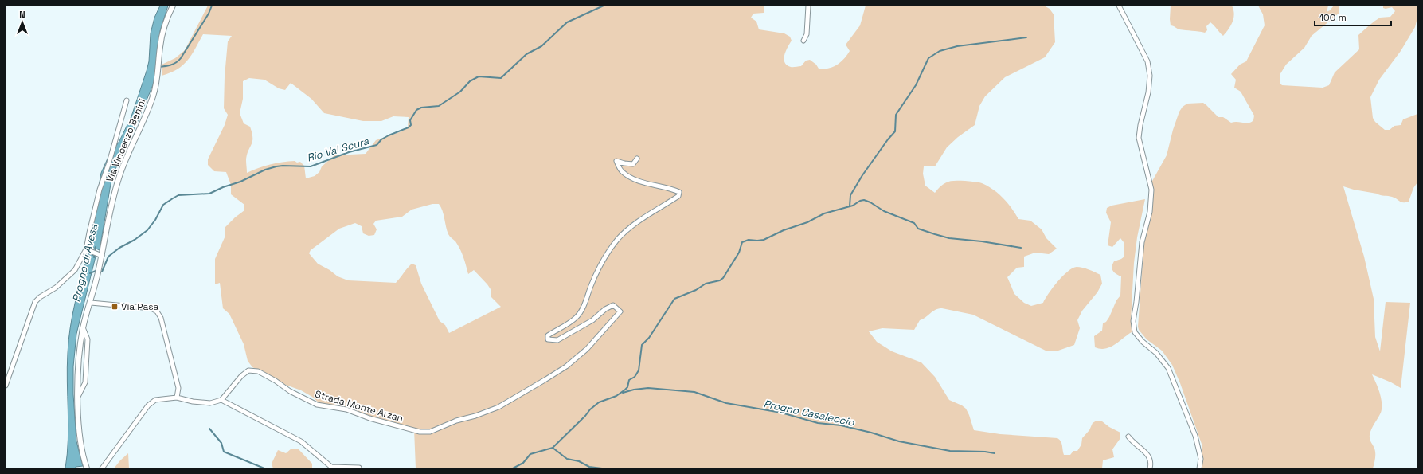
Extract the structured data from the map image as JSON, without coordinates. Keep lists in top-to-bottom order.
{
  "streets": {
    "street": ["Via Vincenzo Benini", "Strada Monte Arzan"]
  },
  "water": ["Rio Val Scura", "Progno di Avesa", "Progno Casaleccio"],
  "places": {
    "transit": ["Via Pasa"]
  },
  "scale_bar": "100 m",
  "north": "top"
}
